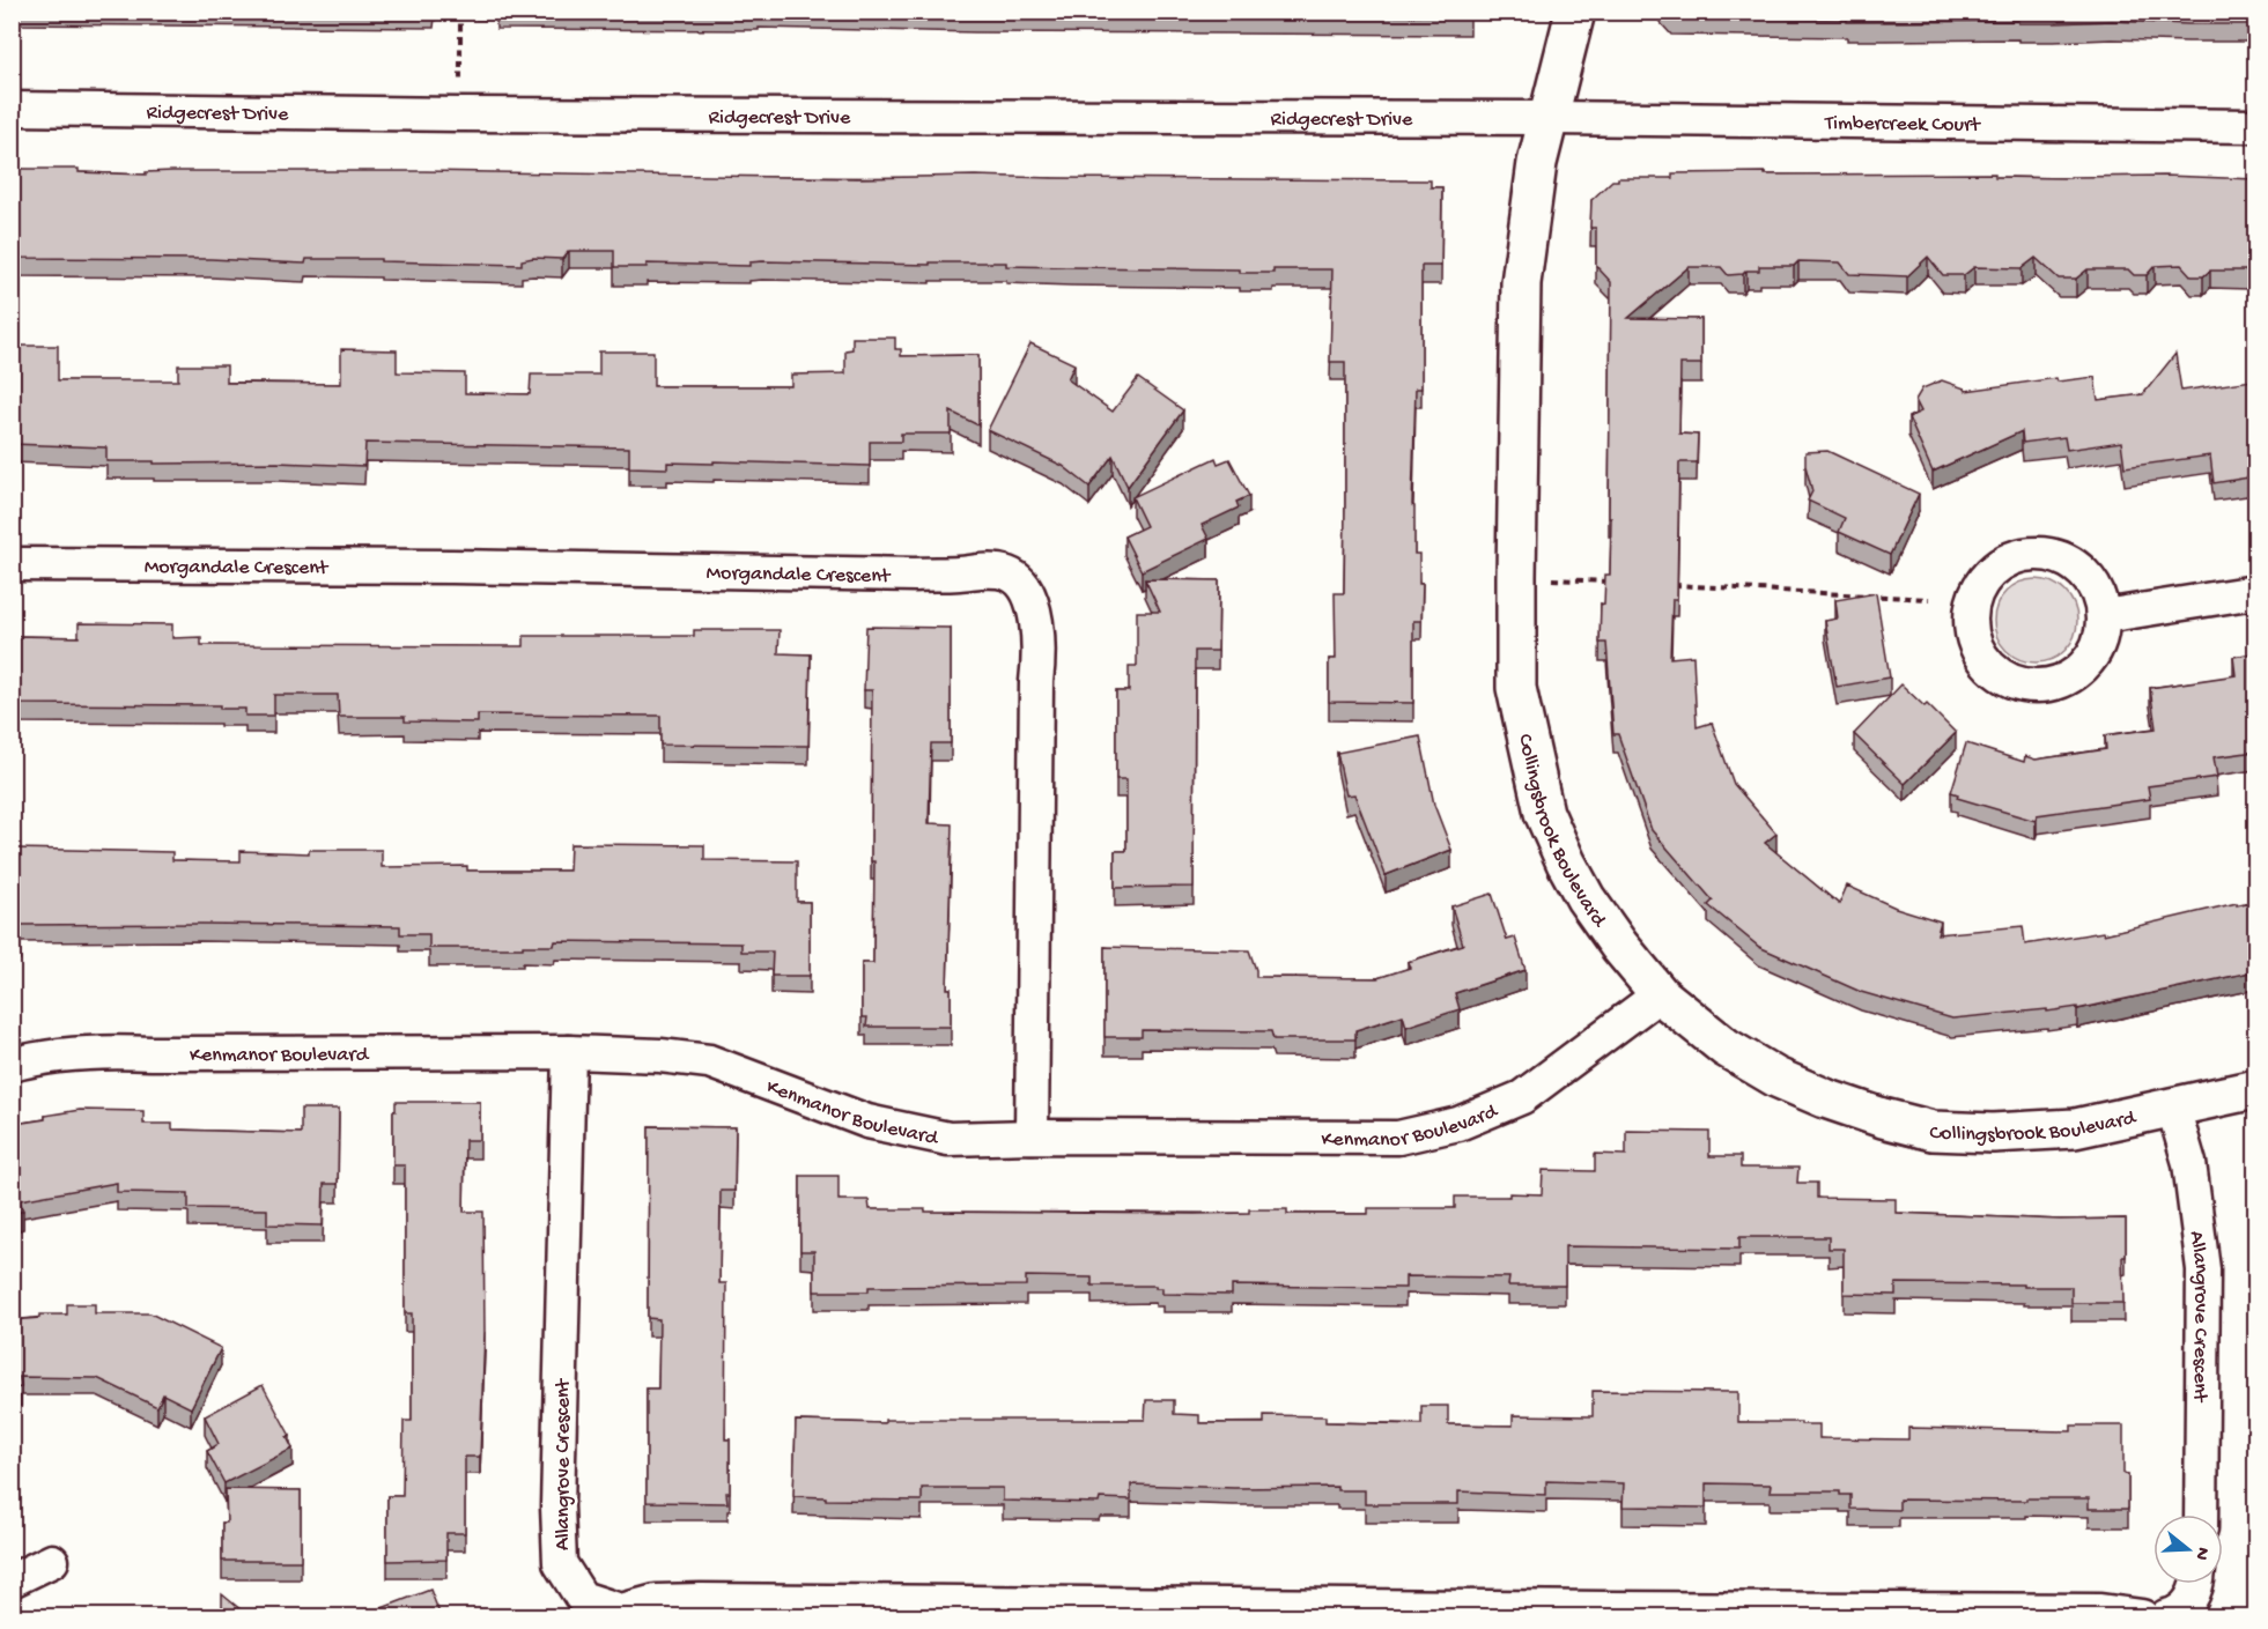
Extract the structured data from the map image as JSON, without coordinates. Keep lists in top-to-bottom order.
{
  "streets": {
    "street": [
      "Ridgecrest Drive",
      "Timbercreek Court",
      "Morgandale Crescent",
      "Collingsbrook Boulevard",
      "Kenmanor Boulevard",
      "Allangrove Crescent"
    ]
  },
  "crossings": [
    ["Ridgecrest Drive", "Timbercreek Court"],
    ["Ridgecrest Drive", "Collingsbrook Boulevard"],
    ["Timbercreek Court", "Collingsbrook Boulevard"],
    ["Morgandale Crescent", "Kenmanor Boulevard"],
    ["Collingsbrook Boulevard", "Kenmanor Boulevard"],
    ["Collingsbrook Boulevard", "Allangrove Crescent"],
    ["Kenmanor Boulevard", "Allangrove Crescent"]
  ],
  "north": "right"
}
